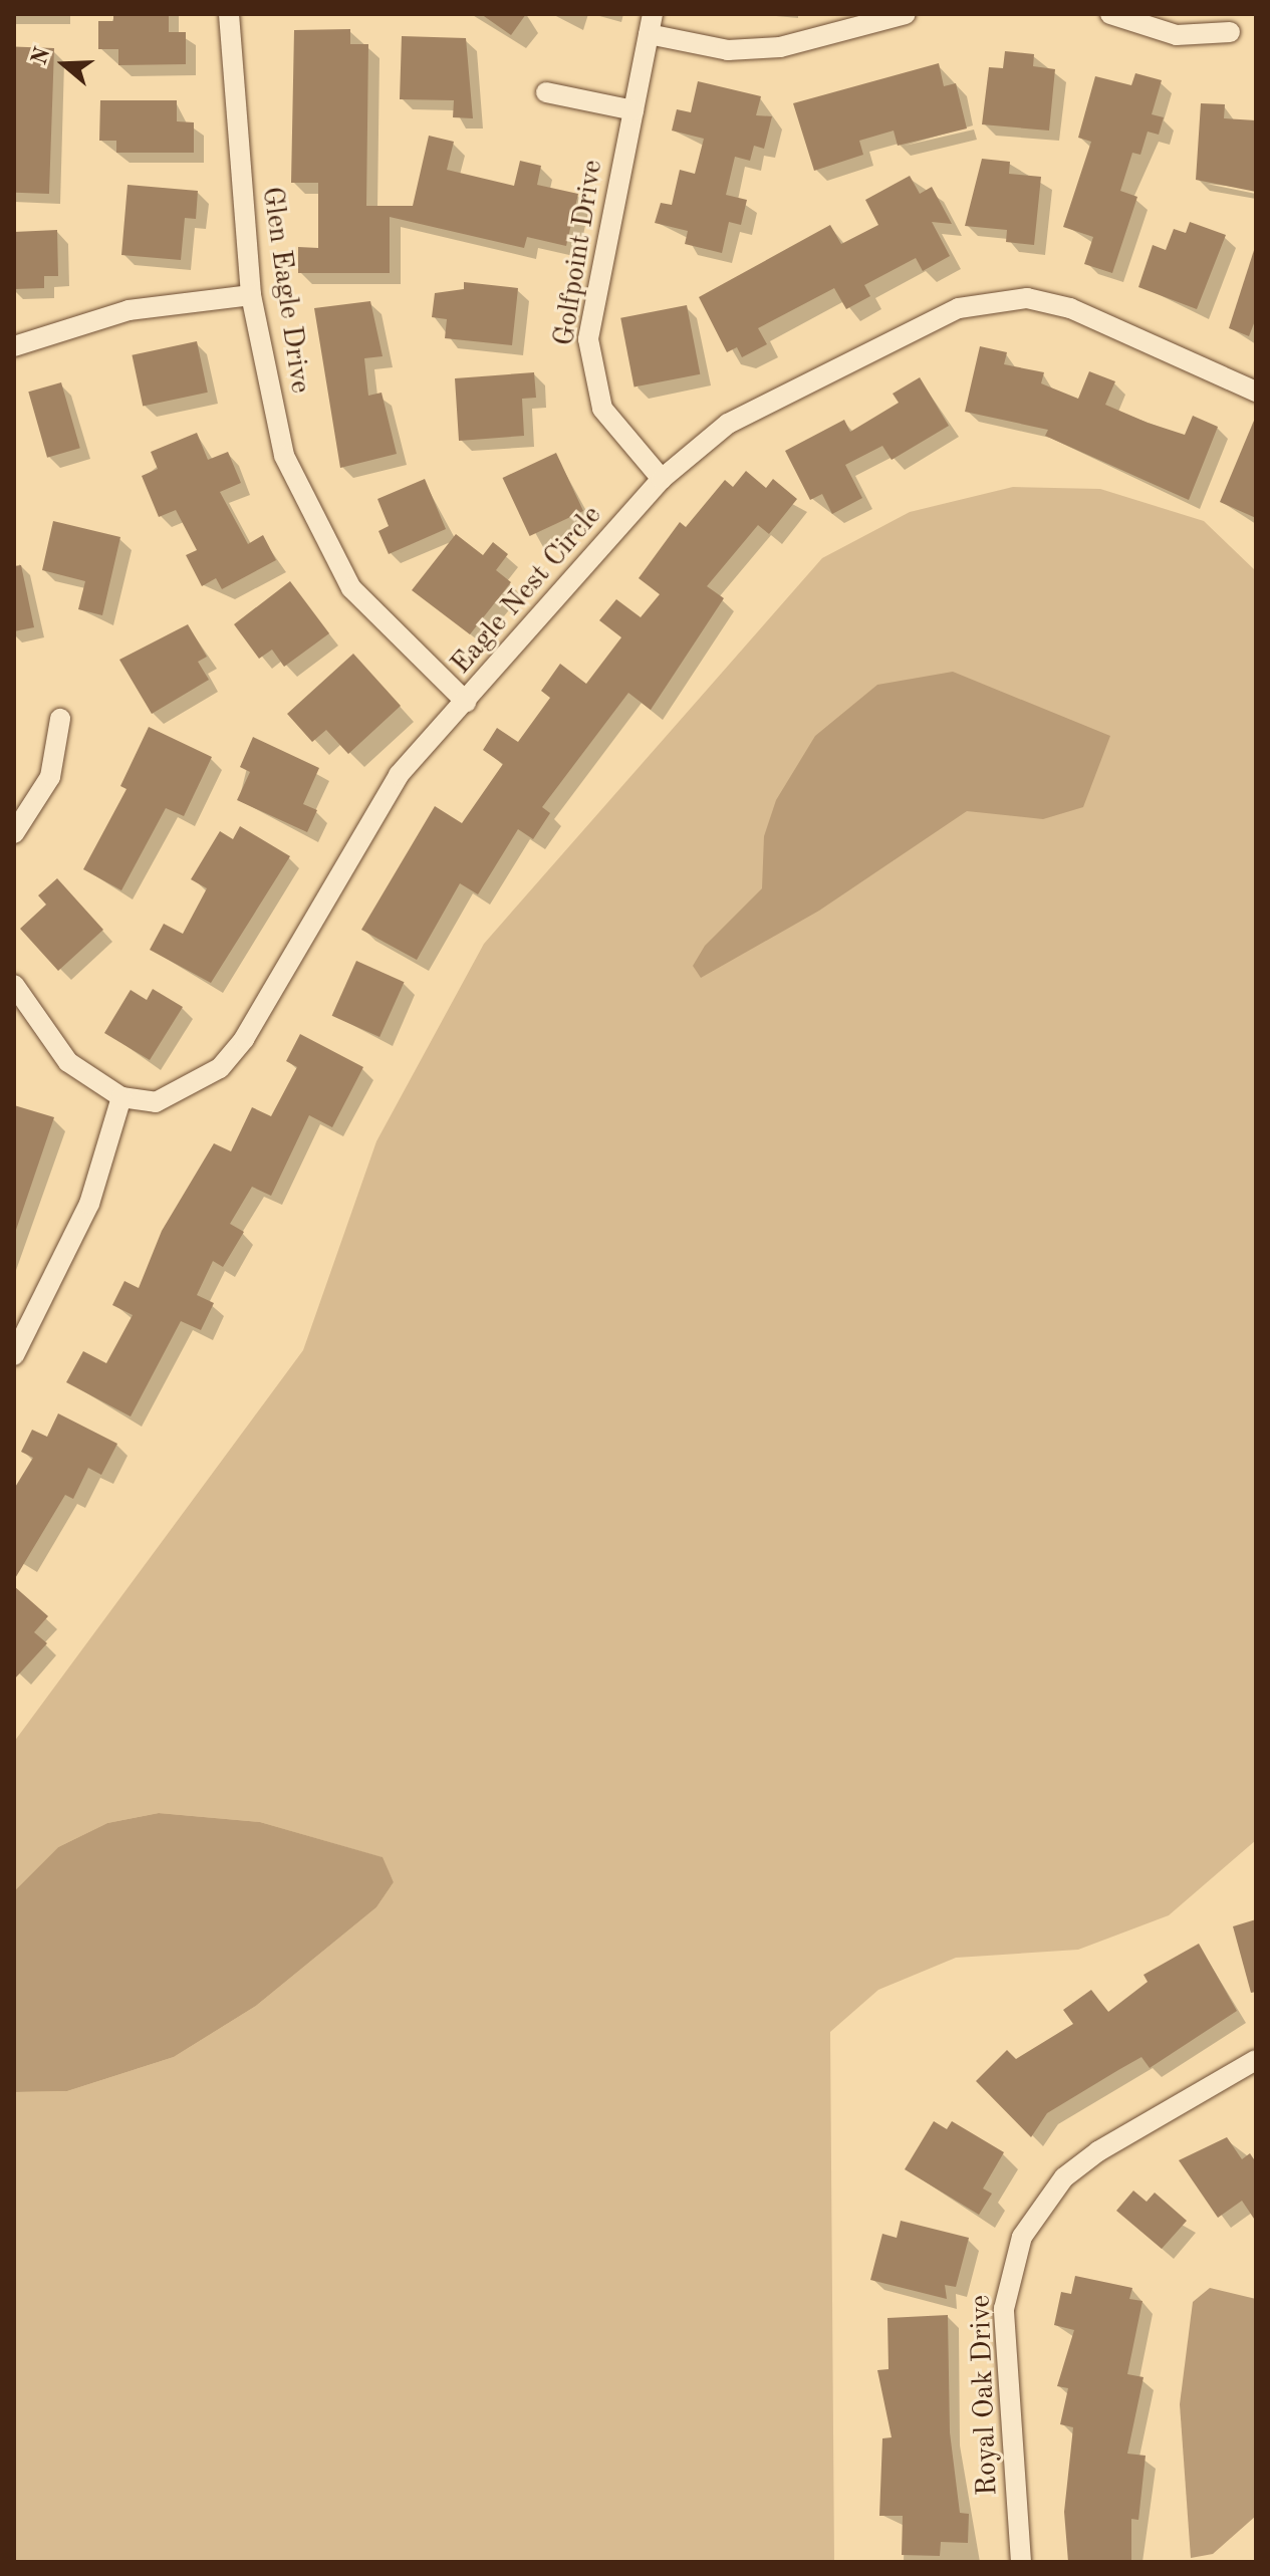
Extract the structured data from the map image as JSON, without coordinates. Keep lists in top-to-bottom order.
{
  "streets": {
    "street": [
      "Golfpoint Drive",
      "Glen Eagle Drive",
      "Eagle Nest Circle",
      "Royal Oak Drive"
    ]
  },
  "crossings": [
    ["Golfpoint Drive", "Eagle Nest Circle"],
    ["Glen Eagle Drive", "Eagle Nest Circle"]
  ],
  "north": "left"
}
